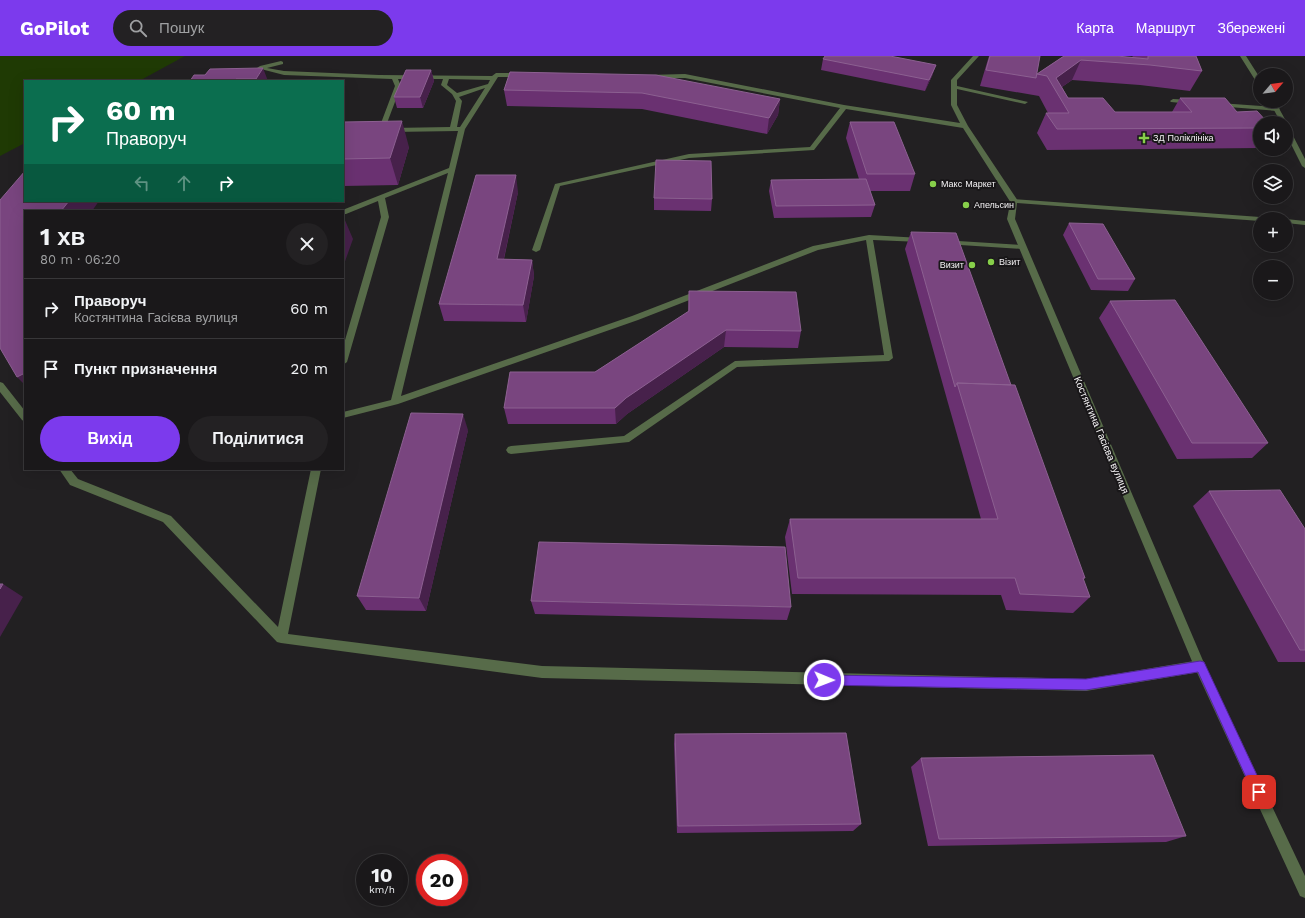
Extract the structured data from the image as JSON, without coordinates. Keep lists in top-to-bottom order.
{
  "streets": {
    "street": ["Костянтина Гасієва вулиця"]
  },
  "places": {
    "health": ["ЗД Поліклініка"],
    "other": [
      "Макс Маркет",
      "Апельсин",
      "Візит",
      "Визит"
    ]
  },
  "north": "top right",
  "page": {
    "header": "GoPilot",
    "search": "Пошук",
    "nav": ["Карта", "Маршрут", "Збережені"],
    "map_buttons": ["+", "−"],
    "turn": ["60 m", "Праворуч"],
    "heading": ["1 хв", "80 m · 06:20"],
    "list": [
      {
        "name": "Праворуч",
        "note": "Костянтина Гасієва вулиця",
        "value": "60 m"
      },
      {
        "name": "Пункт призначення",
        "value": "20 m"
      }
    ],
    "buttons": ["Вихід", "Поділитися"],
    "speed": "10 km/h",
    "limit": "20"
  }
}
